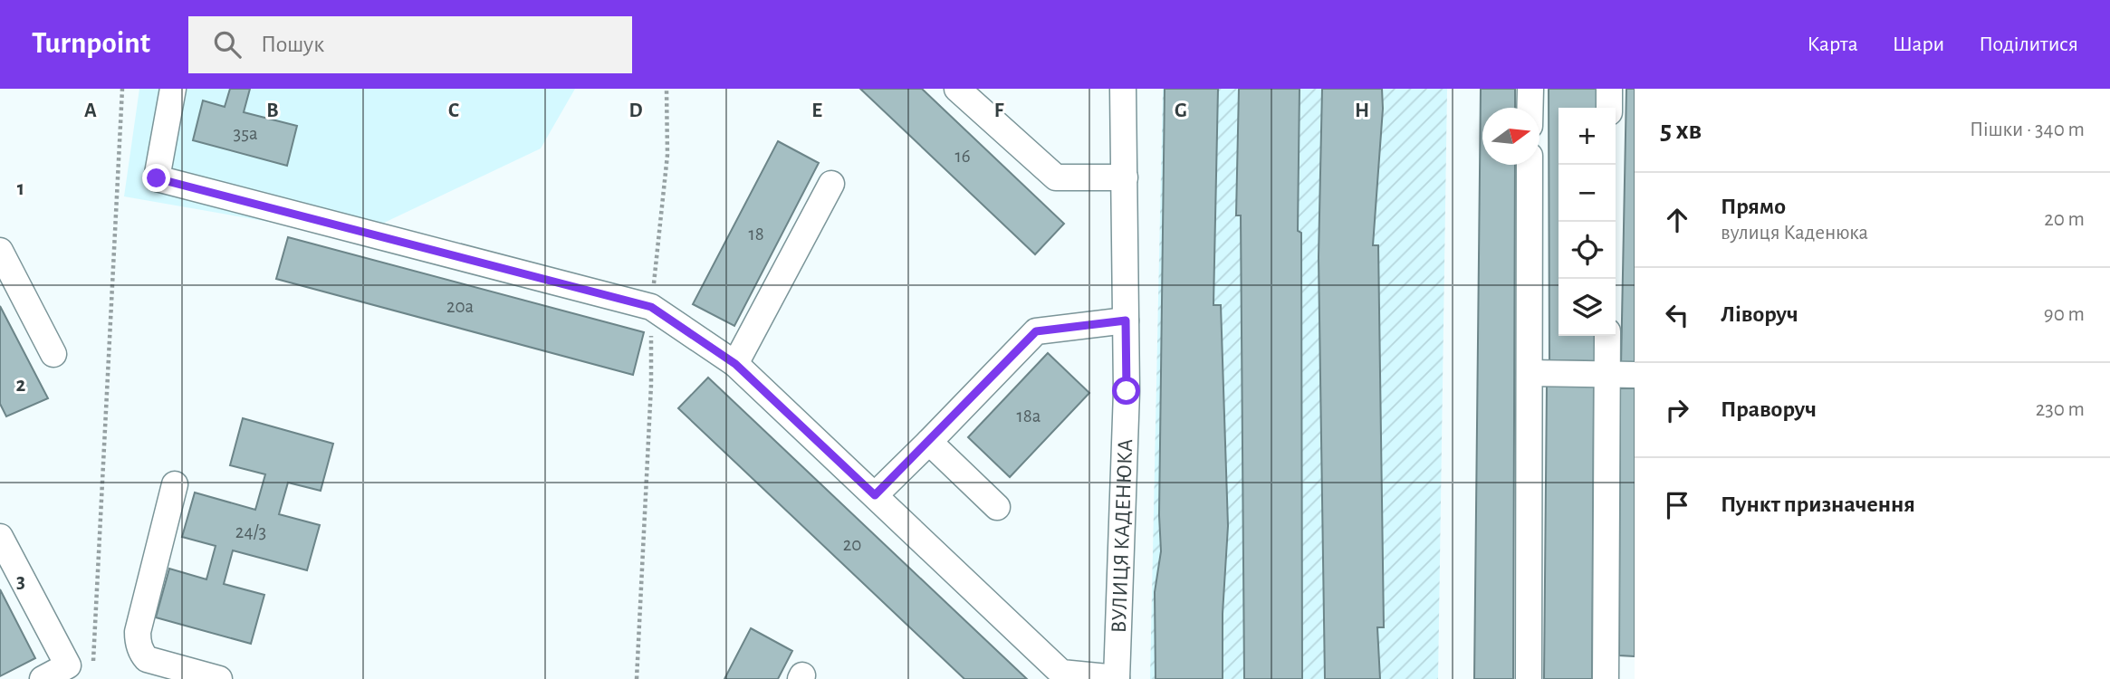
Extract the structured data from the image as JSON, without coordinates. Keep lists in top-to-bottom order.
{
  "streets": {
    "street": ["ВУЛИЦЯ КАДЕНЮКА"]
  },
  "house_numbers": [
    "35а",
    "16",
    "18",
    "20а",
    "18а",
    "24/3",
    "20"
  ],
  "north": "right",
  "page": {
    "header": "Turnpoint",
    "search": "Пошук",
    "nav": ["Карта", "Шари", "Поділитися"],
    "heading": ["5 хв", "Пішки · 340 m"],
    "map_buttons": ["+", "−"],
    "list": [
      ["Прямо", "вулиця Каденюка", "20 m"],
      ["Ліворуч", "90 m"],
      ["Праворуч", "230 m"],
      "Пункт призначення"
    ]
  },
  "grid": {
    "columns": [
      "A",
      "B",
      "C",
      "D",
      "E",
      "F",
      "G",
      "H"
    ],
    "rows": ["1", "2", "3"]
  }
}
